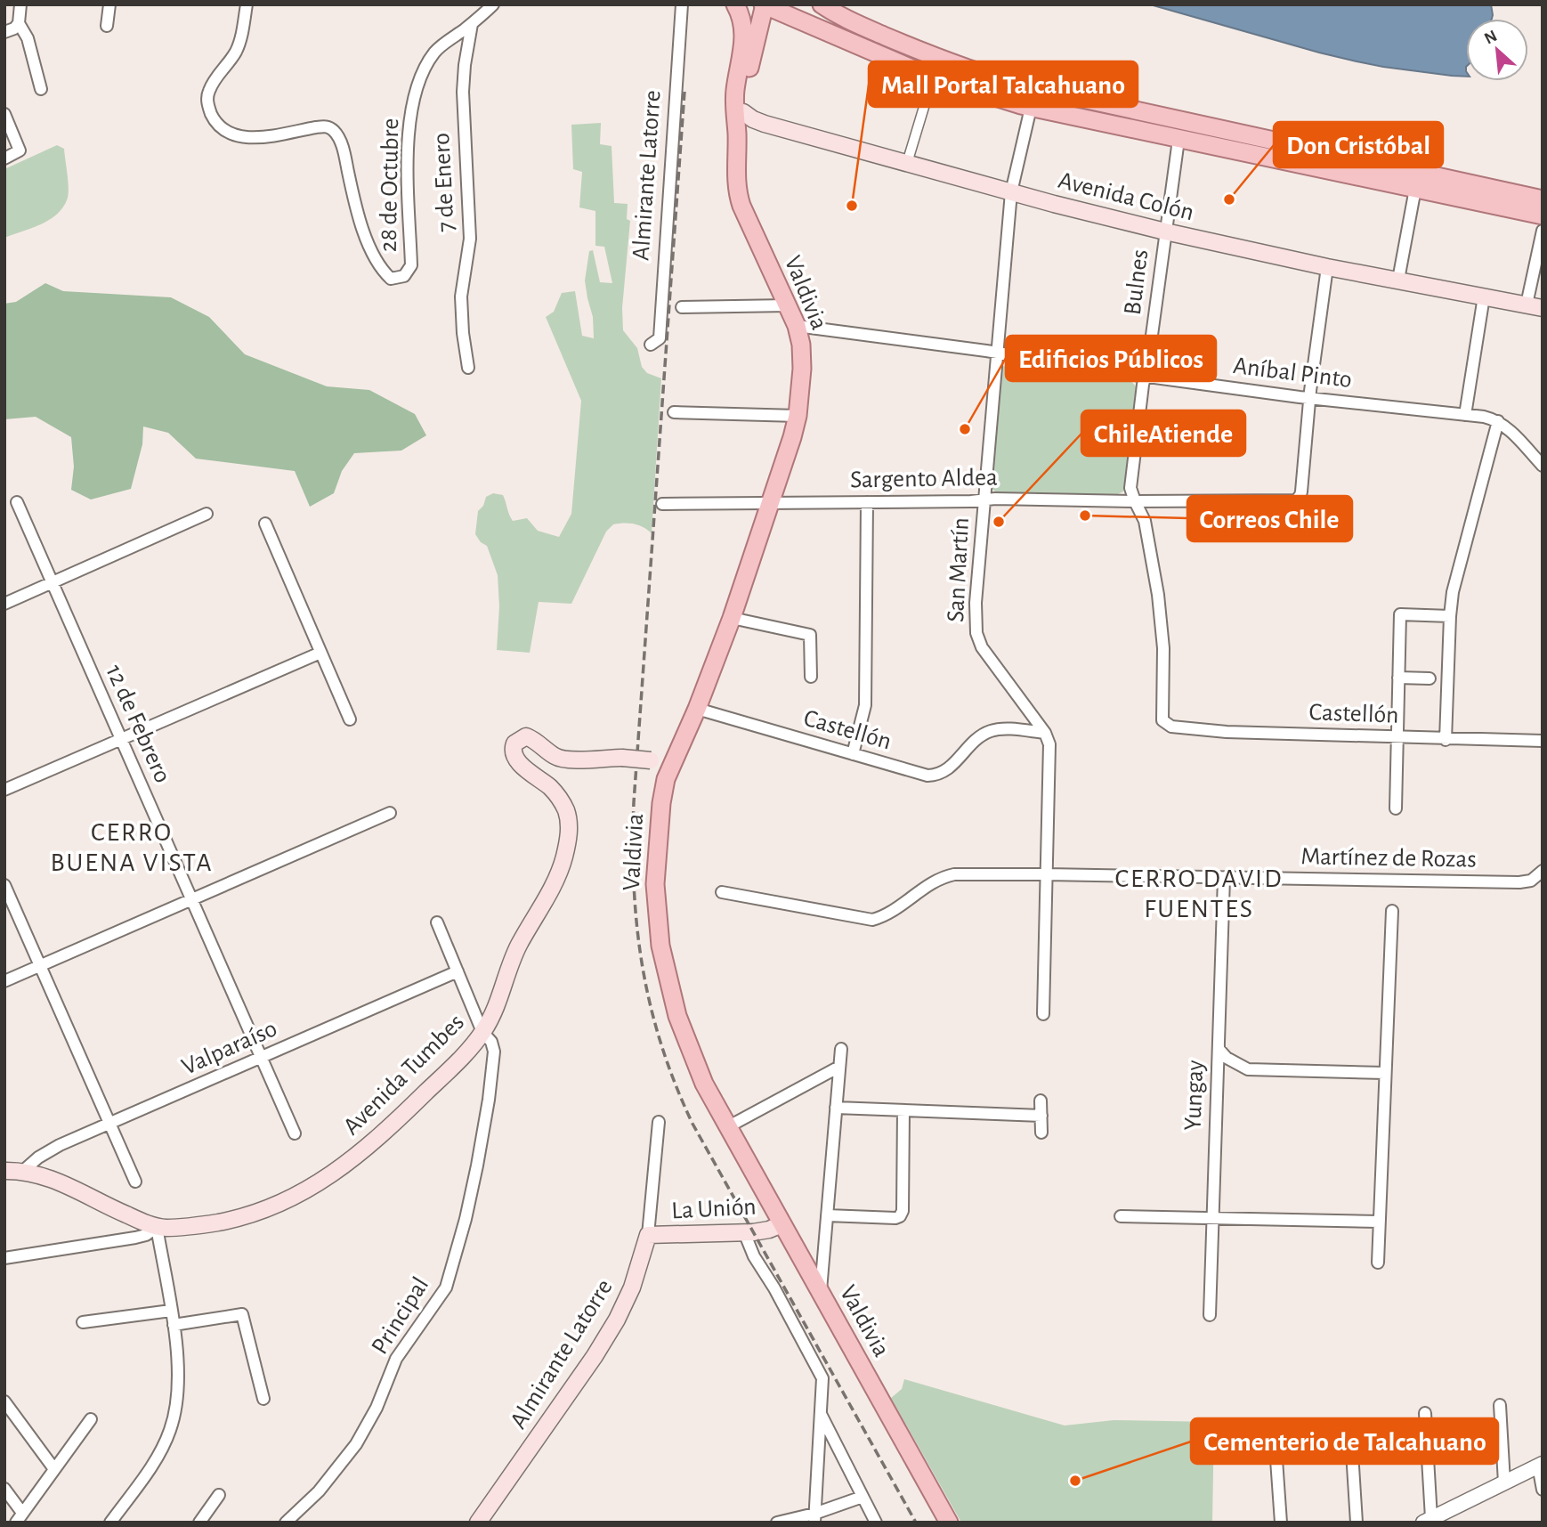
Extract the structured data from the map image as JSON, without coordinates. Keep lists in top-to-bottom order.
{
  "streets": {
    "main road": [
      "Almirante Latorre",
      "Avenida Colón",
      "Valdivia",
      "Avenida Tumbes",
      "La Unión"
    ],
    "street": [
      "7 de Enero",
      "28 de Octubre",
      "Bulnes",
      "Aníbal Pinto",
      "Sargento Aldea",
      "San Martín",
      "Castellón",
      "12 de Febrero",
      "Martínez de Rozas",
      "Valparaíso",
      "Yungay",
      "Principal"
    ]
  },
  "crossings": [
    ["Almirante Latorre", "La Unión"],
    ["7 de Enero", "28 de Octubre"],
    ["Avenida Colón", "Bulnes"],
    ["Avenida Colón", "Valdivia"],
    ["Avenida Colón", "San Martín"],
    ["Bulnes", "Aníbal Pinto"],
    ["Bulnes", "Sargento Aldea"],
    ["Bulnes", "Castellón"],
    ["Valdivia", "Aníbal Pinto"],
    ["Valdivia", "Sargento Aldea"],
    ["Valdivia", "Castellón"],
    ["Valdivia", "Avenida Tumbes"],
    ["Valdivia", "La Unión"],
    ["Aníbal Pinto", "Sargento Aldea"],
    ["Aníbal Pinto", "San Martín"],
    ["Sargento Aldea", "San Martín"],
    ["San Martín", "Castellón"],
    ["San Martín", "Martínez de Rozas"],
    ["12 de Febrero", "Valparaíso"],
    ["Martínez de Rozas", "Yungay"],
    ["Valparaíso", "Avenida Tumbes"],
    ["Valparaíso", "Principal"],
    ["Avenida Tumbes", "Principal"]
  ],
  "districts": ["CERRO BUENA VISTA", "CERRO DAVID FUENTES"],
  "places": [
    "Don Cristóbal",
    "Mall Portal Talcahuano",
    "Edificios Públicos",
    "Correos Chile",
    "ChileAtiende",
    "Cementerio de Talcahuano"
  ],
  "north": "top left"
}
